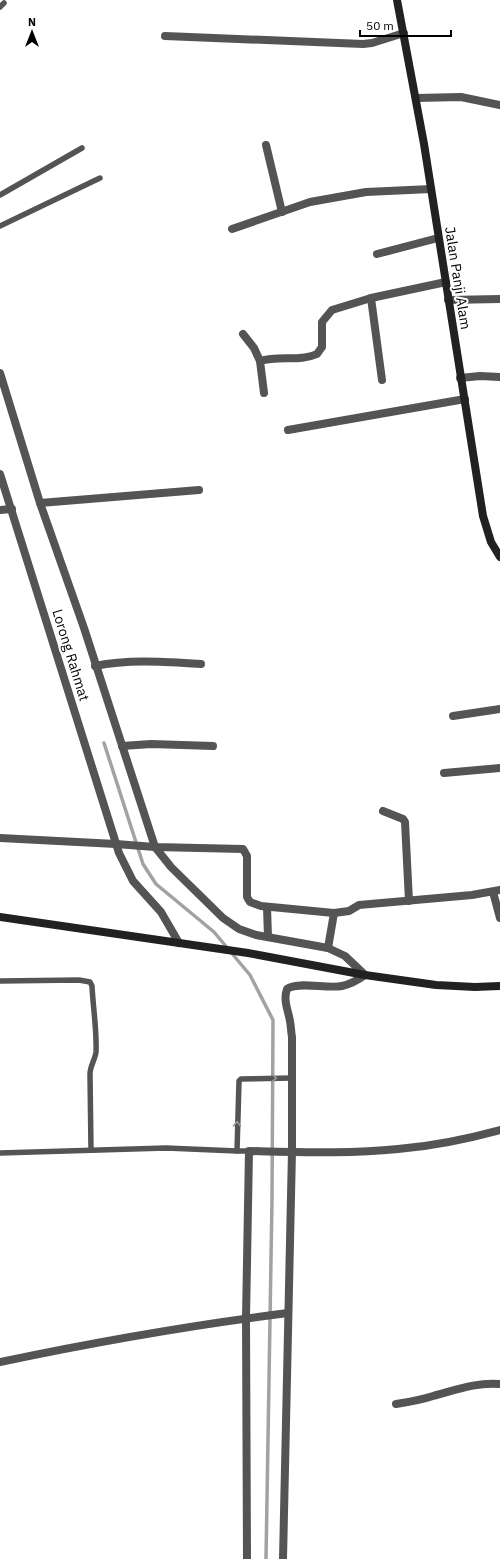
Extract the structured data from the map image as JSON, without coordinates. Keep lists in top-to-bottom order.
{
  "streets": {
    "main road": ["Jalan Panji Alam"],
    "street": ["Lorong Rahmat"]
  },
  "scale_bar": "50 m",
  "north": "top"
}
